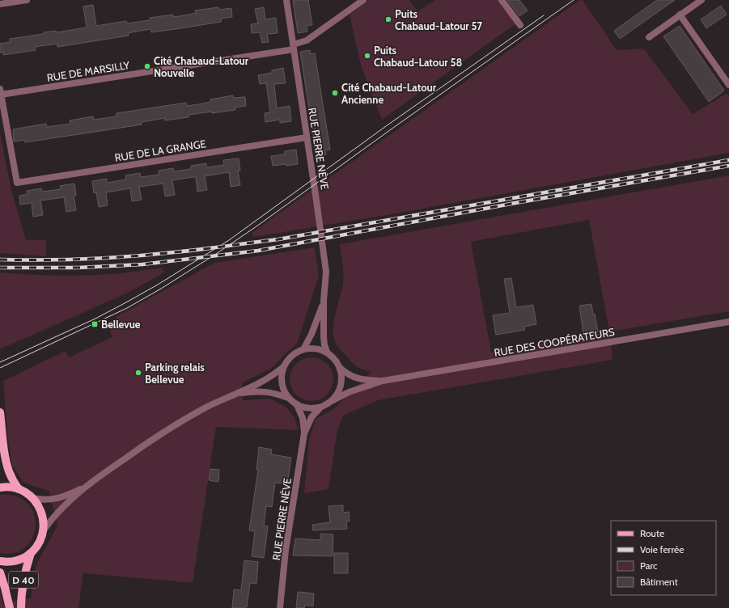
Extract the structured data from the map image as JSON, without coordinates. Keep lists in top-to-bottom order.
{
  "streets": {
    "main road": ["D 40"],
    "street": [
      "RUE DE MARSILLY",
      "RUE PIERRE NÈVE",
      "RUE DE LA GRANGE",
      "RUE DES COOPÉRATEURS"
    ]
  },
  "crossings": [
    ["RUE DE MARSILLY", "RUE PIERRE NÈVE"],
    ["RUE DE MARSILLY", "RUE DE LA GRANGE"],
    ["RUE PIERRE NÈVE", "RUE DE LA GRANGE"],
    ["RUE PIERRE NÈVE", "RUE DES COOPÉRATEURS"]
  ],
  "places": {
    "other": [
      "Puits Chabaud-Latour 57",
      "Puits Chabaud-Latour 58",
      "Cité Chabaud-Latour Nouvelle",
      "Cité Chabaud-Latour Ancienne",
      "Parking relais Bellevue"
    ],
    "transit": ["Bellevue"]
  },
  "legend": [
    "Route",
    "Voie ferrée",
    "Parc",
    "Bâtiment"
  ]
}
